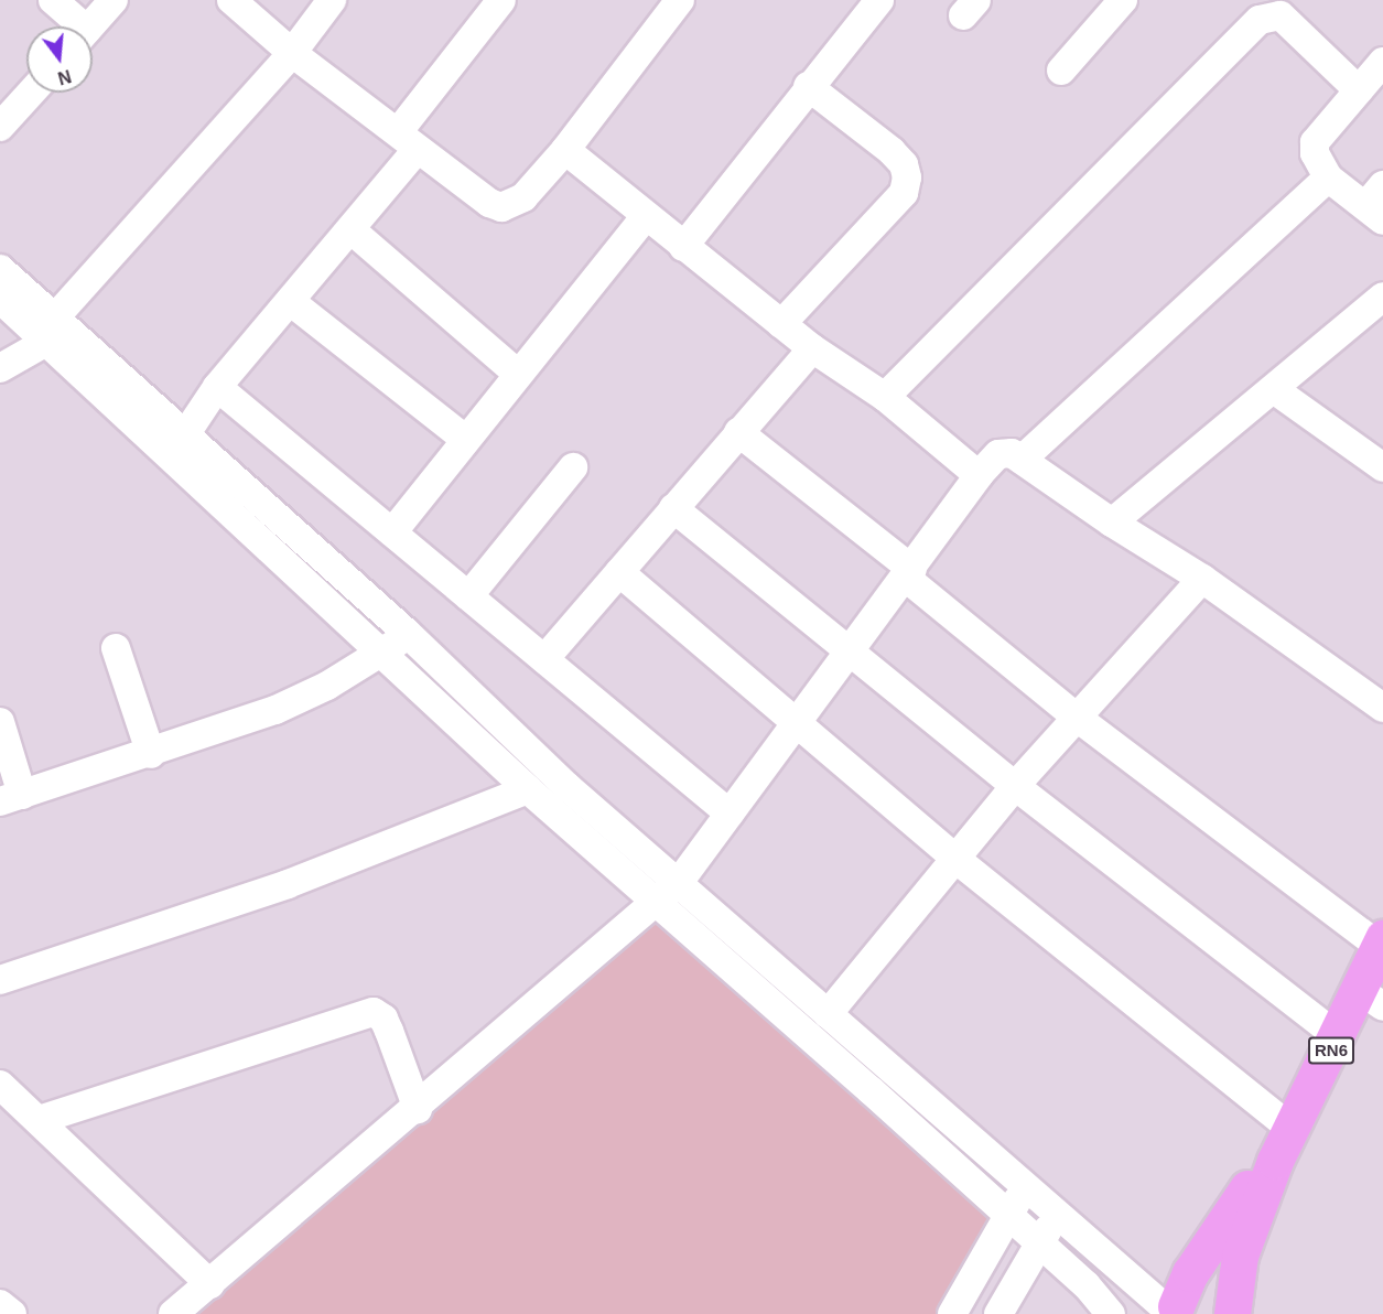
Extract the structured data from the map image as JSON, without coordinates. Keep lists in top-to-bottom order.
{
  "streets": {
    "main road": ["RN6"]
  },
  "north": "bottom"
}
